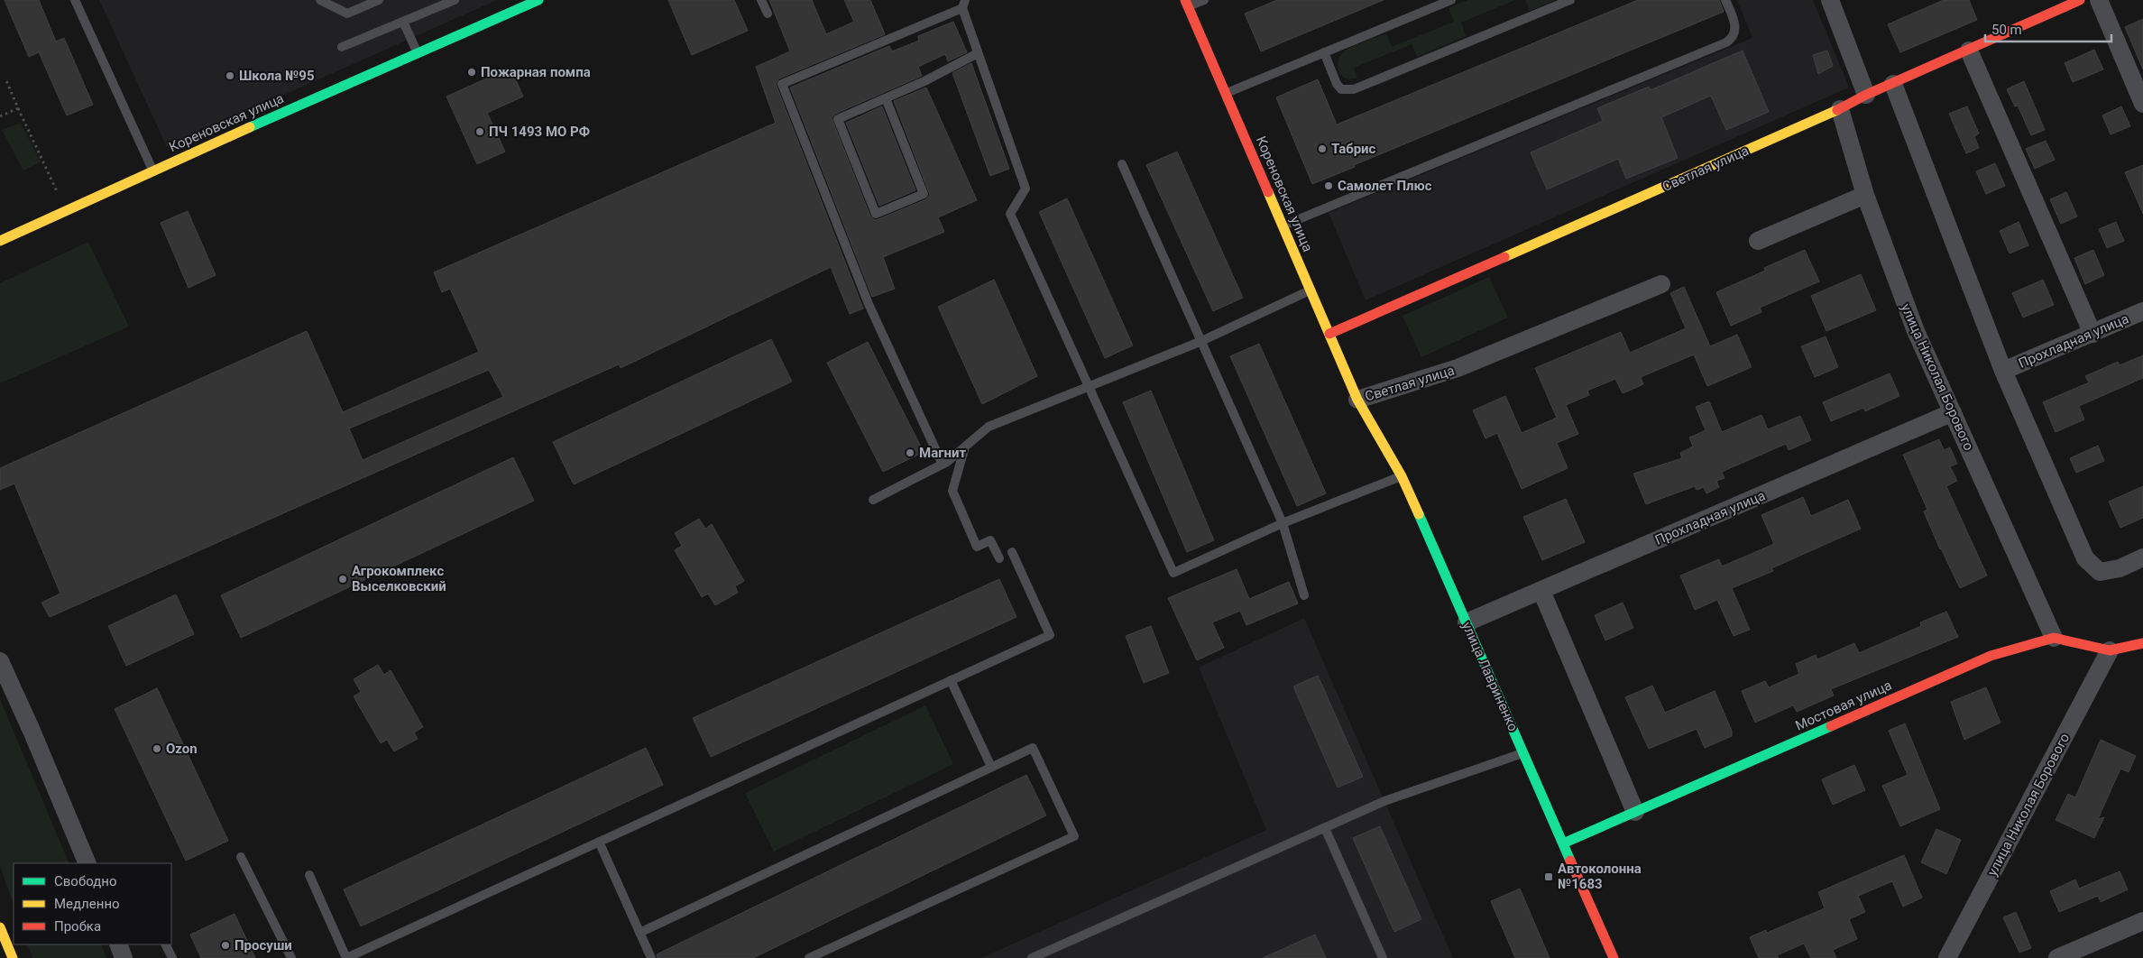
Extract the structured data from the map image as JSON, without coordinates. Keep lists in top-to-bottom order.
{
  "streets": {
    "main road": [
      "Кореновская улица",
      "Светлая улица",
      "улица Лавриненко",
      "Мостовая улица"
    ],
    "street": ["Прохладная улица", "улица Николая Борового"]
  },
  "crossings": [
    ["Кореновская улица", "Светлая улица"],
    ["Кореновская улица", "улица Лавриненко"],
    ["Светлая улица", "улица Николая Борового"],
    ["Светлая улица", "улица Лавриненко"],
    ["Прохладная улица", "улица Николая Борового"],
    ["Прохладная улица", "улица Лавриненко"],
    ["улица Николая Борового", "Мостовая улица"],
    ["улица Лавриненко", "Мостовая улица"]
  ],
  "places": {
    "other": [
      "Пожарная помпа",
      "Школа №95",
      "ПЧ 1493 МО РФ",
      "Табрис",
      "Самолет Плюс",
      "Магнит",
      "Агрокомплекс Выселковский",
      "Ozon",
      "Просуши"
    ],
    "transit": ["Автоколонна №1683"]
  },
  "legend": ["Свободно", "Медленно", "Пробка"],
  "scale_bar": "50 m"
}
